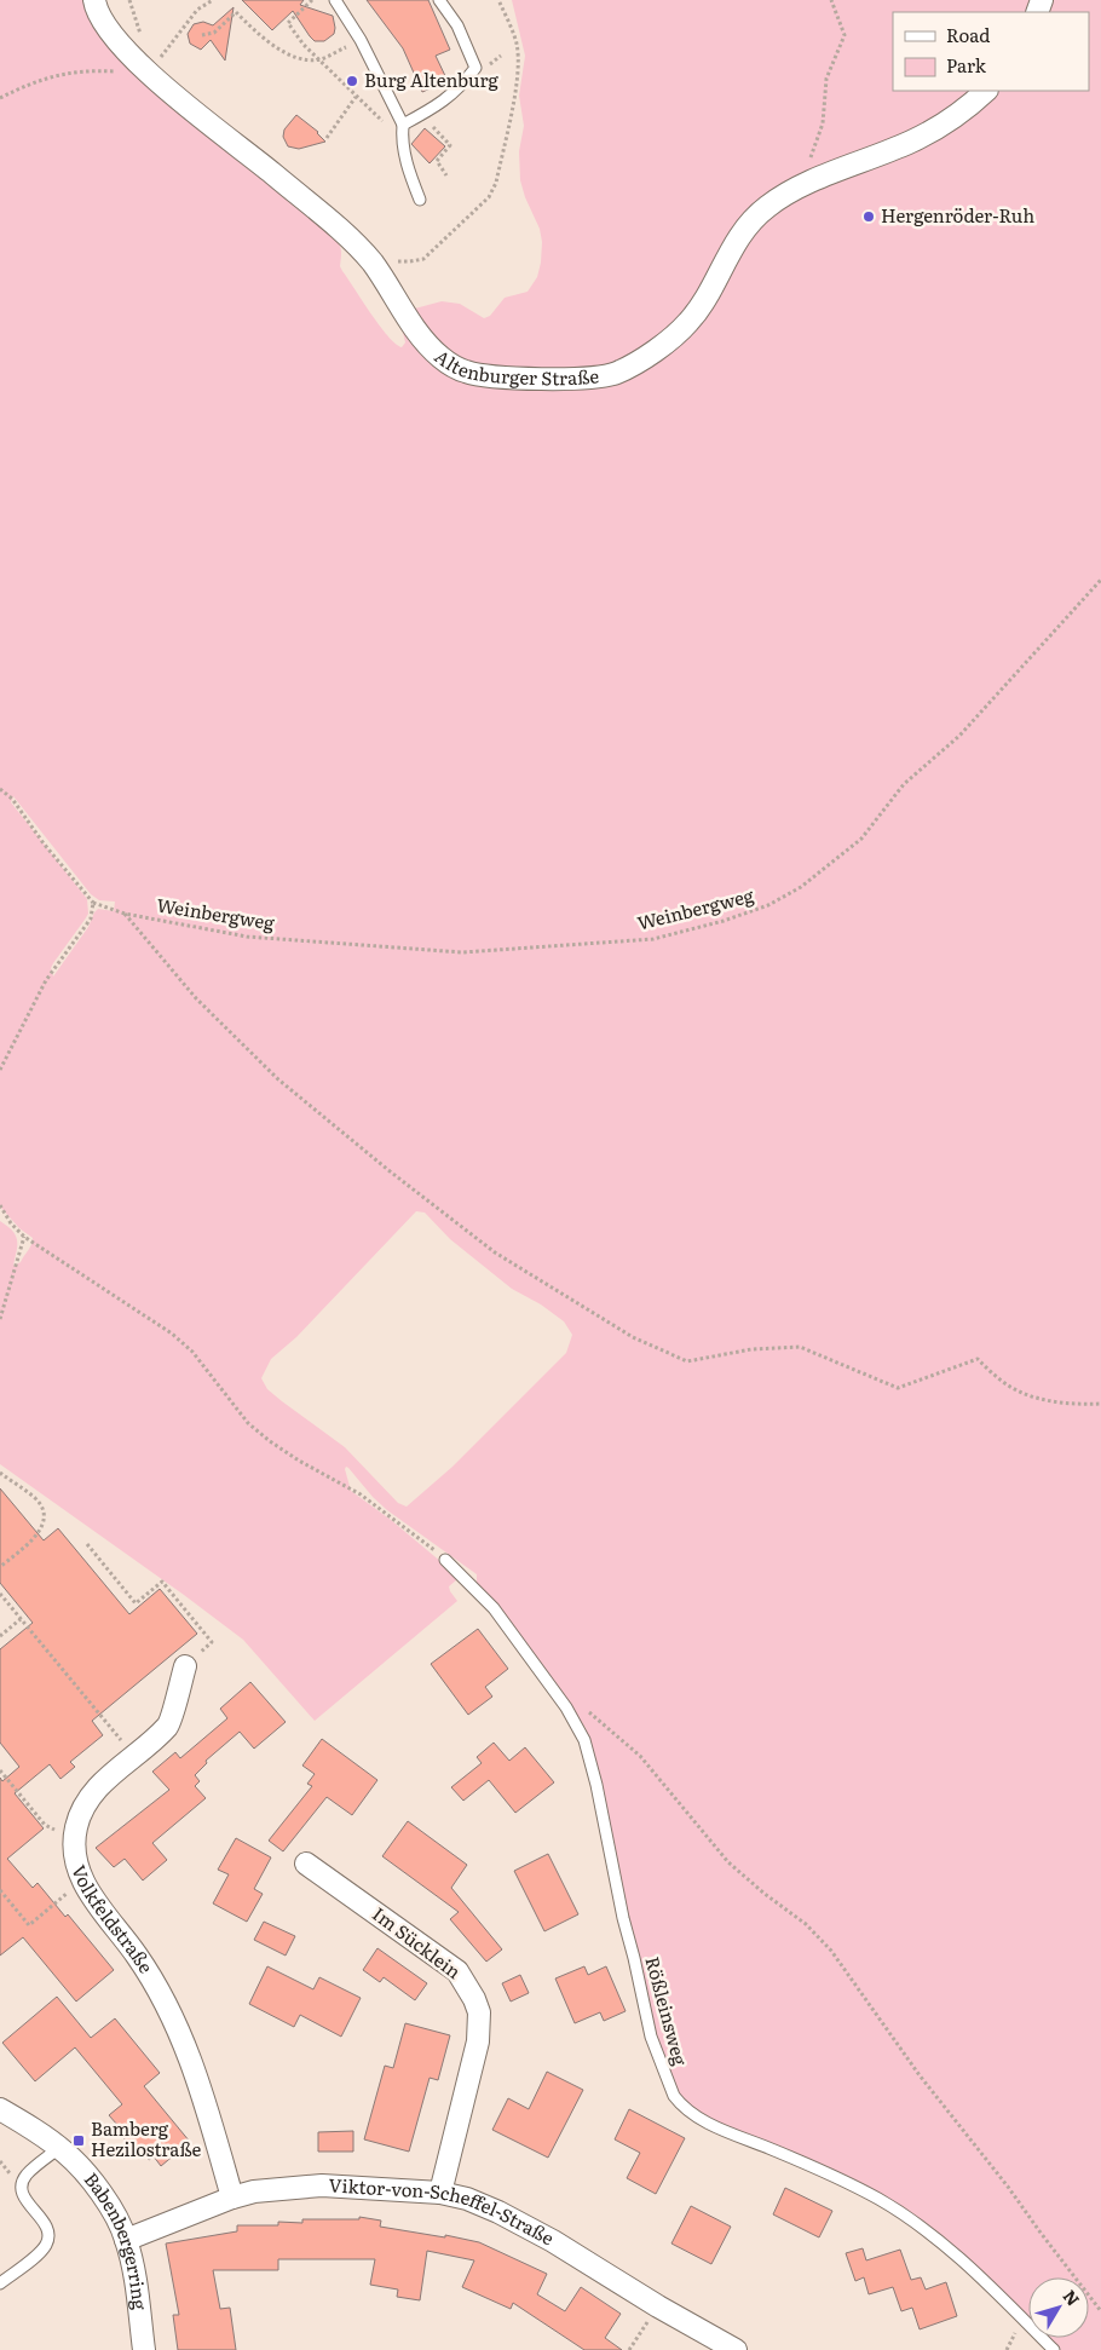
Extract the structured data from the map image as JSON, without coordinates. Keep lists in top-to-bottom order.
{
  "streets": {
    "street": [
      "Altenburger Straße",
      "Volkfeldstraße",
      "Im Sücklein",
      "Viktor-von-Scheffel-Straße",
      "Babenbergerring"
    ],
    "lane": ["Rößleinsweg"],
    "path": ["Weinbergweg"]
  },
  "crossings": [
    ["Volkfeldstraße", "Viktor-von-Scheffel-Straße"],
    ["Im Sücklein", "Viktor-von-Scheffel-Straße"],
    ["Viktor-von-Scheffel-Straße", "Babenbergerring"]
  ],
  "places": {
    "other": ["Burg Altenburg", "Hergenröder-Ruh"],
    "transit": ["Bamberg Hezilostraße"]
  },
  "legend": ["Road", "Park"],
  "north": "top right"
}
